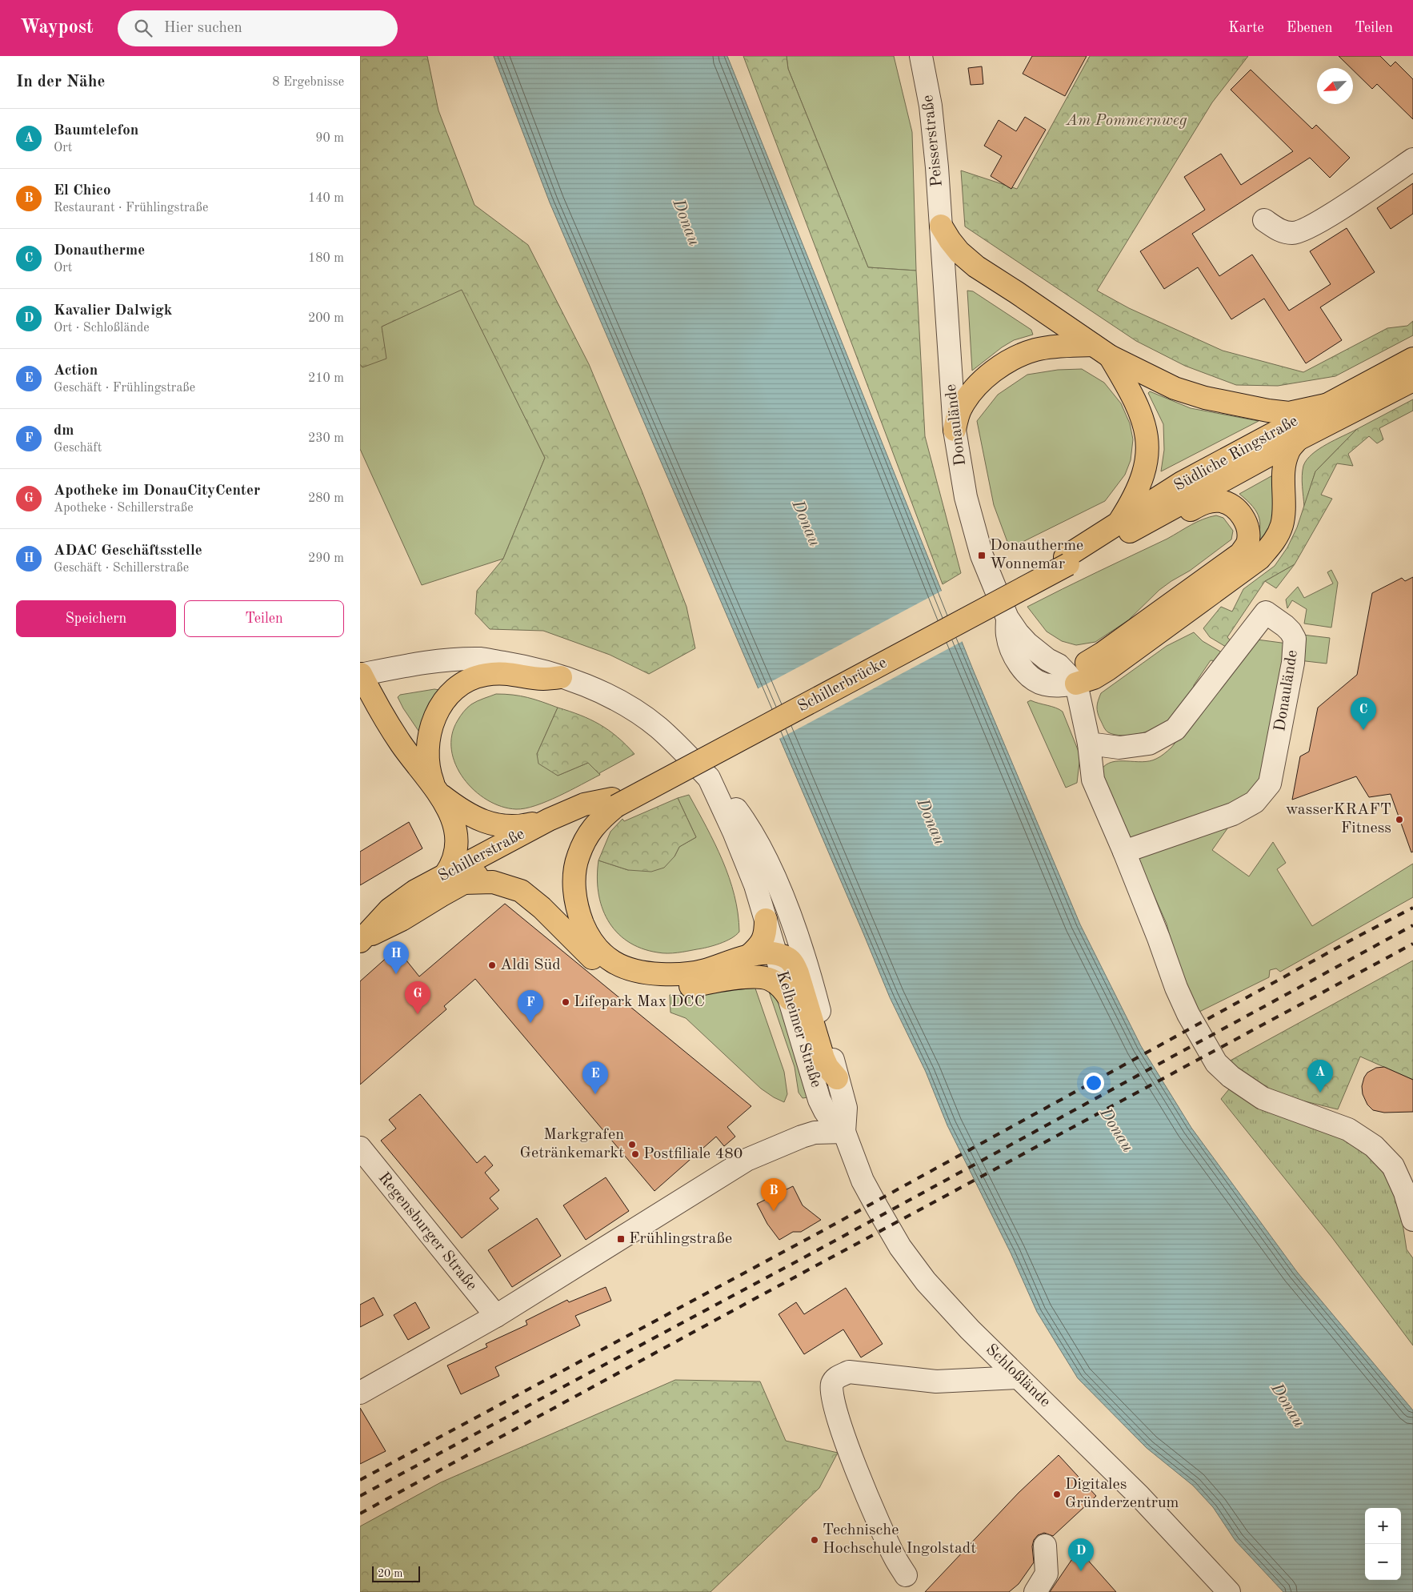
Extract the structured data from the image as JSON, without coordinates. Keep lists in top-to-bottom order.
{
  "streets": {
    "main road": ["Südliche Ringstraße", "Schillerbrücke", "Schillerstraße"],
    "street": [
      "Peisserstraße",
      "Donaulände",
      "Kelheimer Straße",
      "Regensburger Straße",
      "Schloßlände"
    ]
  },
  "crossings": [
    ["Peisserstraße", "Donaulände"],
    ["Südliche Ringstraße", "Schillerbrücke"],
    ["Schillerbrücke", "Schillerstraße"],
    ["Kelheimer Straße", "Schloßlände"]
  ],
  "water": ["Donau"],
  "parks": ["Am Pommernweg"],
  "places": {
    "transit": ["Donautherme Wonnemar", "Frühlingstraße"],
    "other": [
      "wasserKRAFT Fitness",
      "Aldi Süd",
      "Lifepark Max DCC",
      "Markgrafen Getränkemarkt",
      "Postfiliale 480",
      "Digitales Gründerzentrum",
      "Technische Hochschule Ingolstadt"
    ]
  },
  "scale_bar": "20 m",
  "north": "bottom left",
  "page": {
    "header": "Waypost",
    "search": "Hier suchen",
    "nav": ["Karte", "Ebenen", "Teilen"],
    "heading": ["In der Nähe", "8 Ergebnisse"],
    "list": [
      {
        "mark": "A",
        "name": "Baumtelefon",
        "note": "Ort",
        "value": "90 m"
      },
      {
        "mark": "B",
        "name": "El Chico",
        "note": "Restaurant · Frühlingstraße",
        "value": "140 m"
      },
      {
        "mark": "C",
        "name": "Donautherme",
        "note": "Ort",
        "value": "180 m"
      },
      {
        "mark": "D",
        "name": "Kavalier Dalwigk",
        "note": "Ort · Schloßlände",
        "value": "200 m"
      },
      {
        "mark": "E",
        "name": "Action",
        "note": "Geschäft · Frühlingstraße",
        "value": "210 m"
      },
      {
        "mark": "F",
        "name": "dm",
        "note": "Geschäft",
        "value": "230 m"
      },
      {
        "mark": "G",
        "name": "Apotheke im DonauCityCenter",
        "note": "Apotheke · Schillerstraße",
        "value": "280 m"
      },
      {
        "mark": "H",
        "name": "ADAC Geschäftsstelle",
        "note": "Geschäft · Schillerstraße",
        "value": "290 m"
      }
    ],
    "buttons": ["Speichern", "Teilen"],
    "pins": [
      "C",
      "H",
      "G",
      "F",
      "A",
      "E",
      "B",
      "D"
    ],
    "map_buttons": ["+", "−"],
    "scale": "20 m"
  }
}
